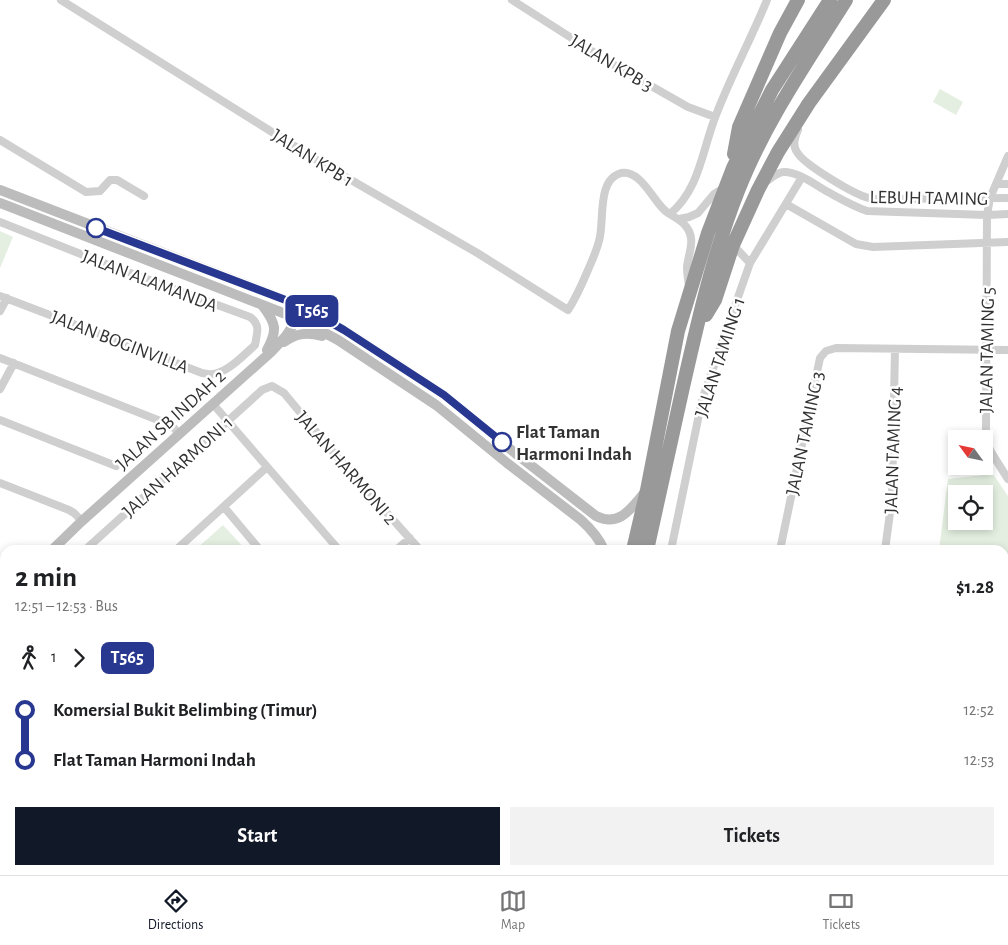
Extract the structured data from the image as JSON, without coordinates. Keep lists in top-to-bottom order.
{
  "streets": {
    "main road": ["JALAN SB INDAH 2"],
    "street": [
      "JALAN KPB 3",
      "JALAN KPB 1",
      "LEBUH TAMING",
      "JALAN ALAMANDA",
      "JALAN BOGINVILLA",
      "JALAN TAMING 5",
      "JALAN TAMING 1",
      "JALAN TAMING 3",
      "JALAN TAMING 4",
      "JALAN HARMONI 1",
      "JALAN HARMONI 2"
    ]
  },
  "crossings": [
    ["LEBUH TAMING", "JALAN TAMING 5"],
    ["LEBUH TAMING", "JALAN TAMING 1"],
    ["JALAN ALAMANDA", "JALAN BOGINVILLA"],
    ["JALAN TAMING 5", "JALAN TAMING 3"],
    ["JALAN TAMING 3", "JALAN TAMING 4"],
    ["JALAN HARMONI 1", "JALAN HARMONI 2"]
  ],
  "places": ["Flat Taman Harmoni Indah"],
  "lines": ["bus line T565"],
  "north": "top left",
  "page": {
    "on_map": "T565",
    "heading": ["2 min", "12:51 – 12:53 · Bus", "$1.28"],
    "legs": ["1", "T565"],
    "list": [
      {
        "name": "Komersial Bukit Belimbing (Timur)",
        "value": "12:52"
      },
      {
        "name": "Flat Taman Harmoni Indah",
        "value": "12:53"
      }
    ],
    "buttons": ["Start", "Tickets"],
    "tabs": ["Directions", "Map", "Tickets"]
  }
}
